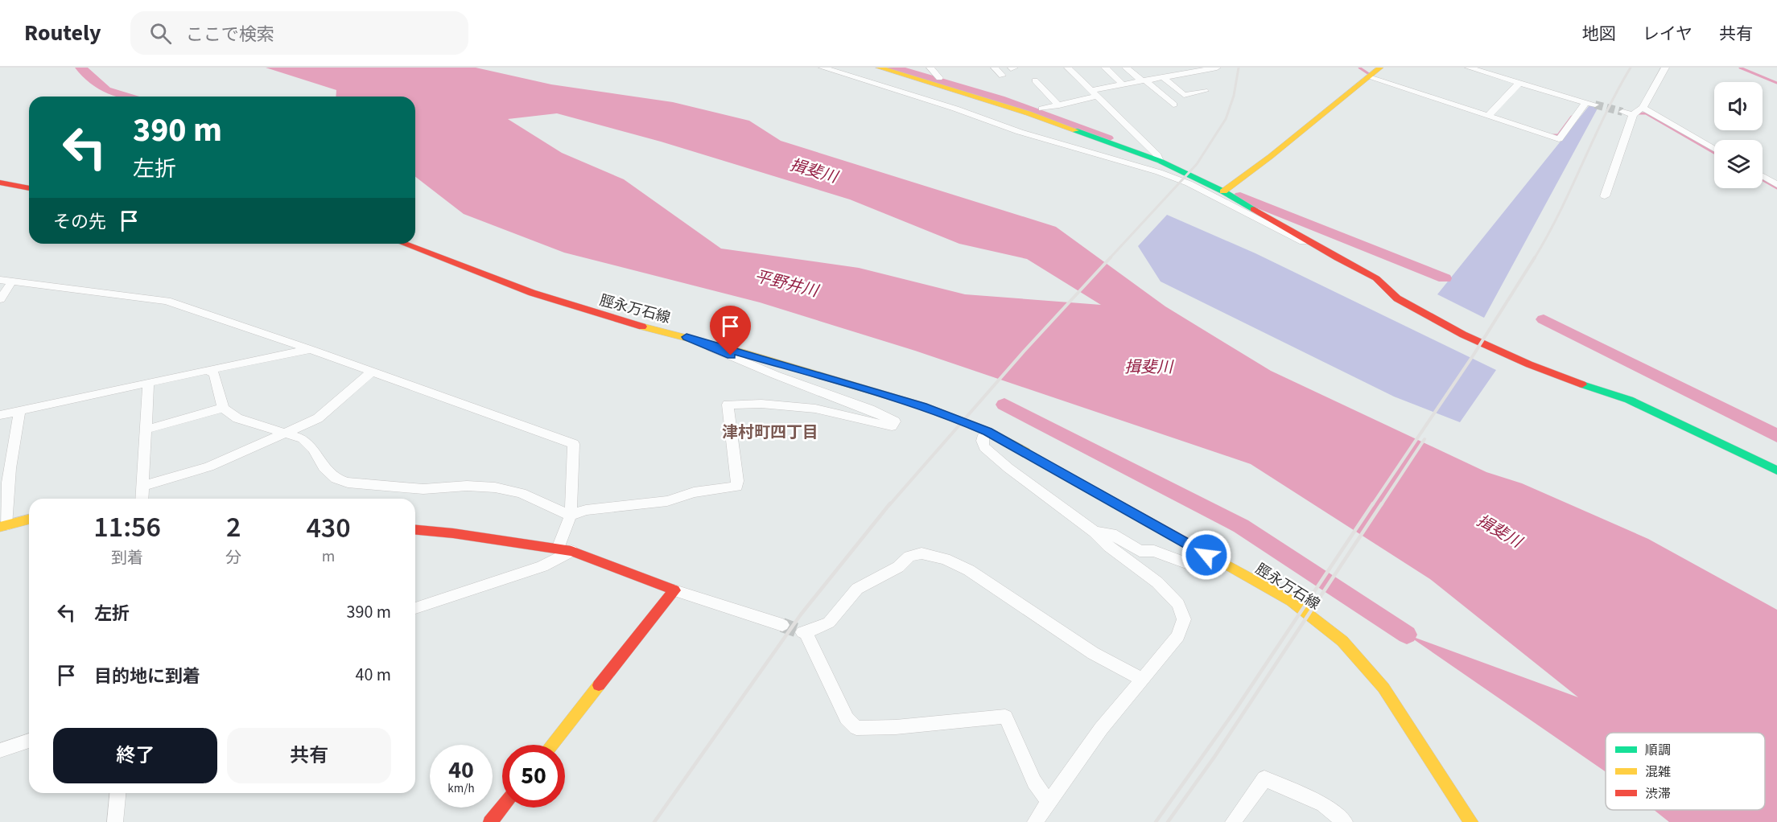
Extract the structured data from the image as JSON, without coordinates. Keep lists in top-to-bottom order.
{
  "streets": {
    "street": ["脛永万石線"]
  },
  "districts": ["津村町四丁目"],
  "water": ["揖斐川", "平野井川"],
  "legend": ["順調", "混雑", "渋滞"],
  "page": {
    "header": "Routely",
    "search": "ここで検索",
    "nav": ["地図", "レイヤ", "共有"],
    "turn": ["390 m", "左折"],
    "then": "その先",
    "eta": [
      "11:56",
      "到着",
      "2",
      "分",
      "430",
      "m"
    ],
    "list": [
      {
        "name": "左折",
        "value": "390 m"
      },
      {
        "name": "目的地に到着",
        "value": "40 m"
      }
    ],
    "buttons": ["終了", "共有"],
    "speed": "40 km/h",
    "limit": "50"
  }
}
